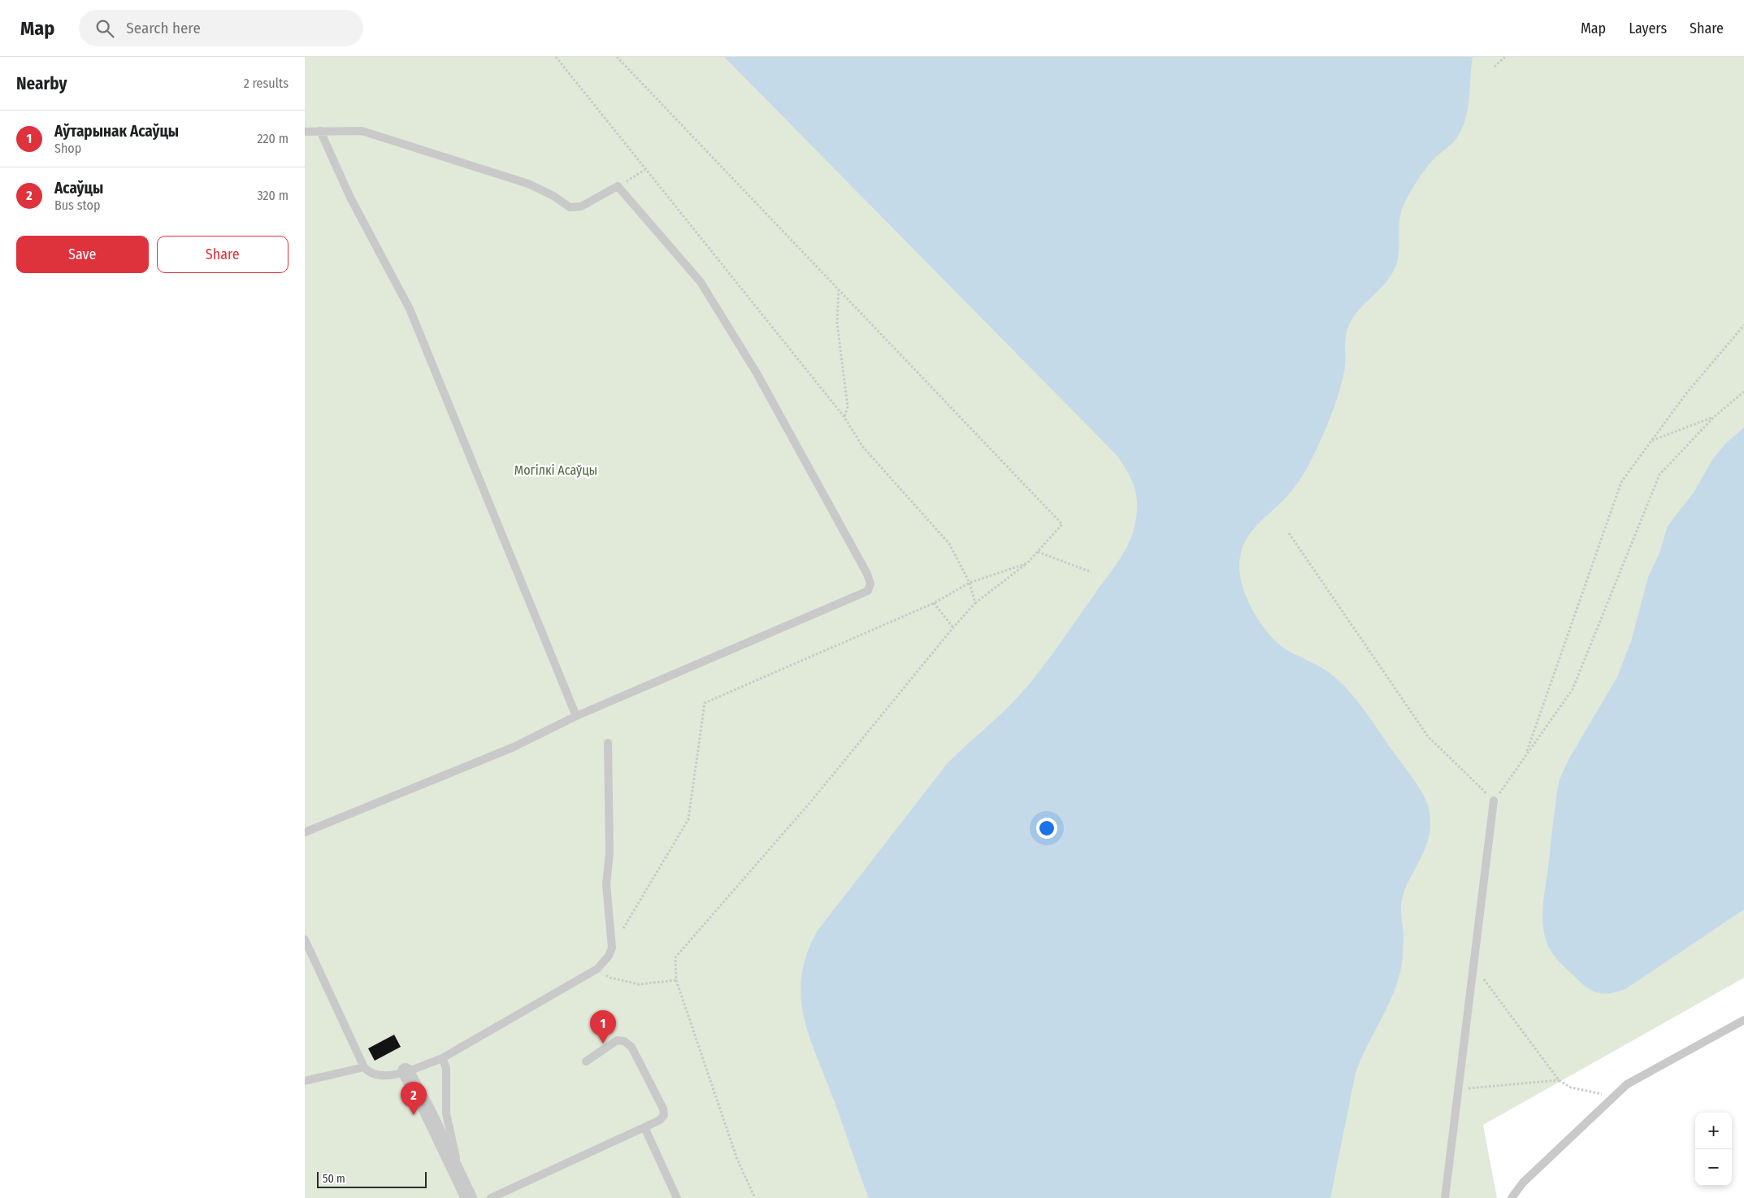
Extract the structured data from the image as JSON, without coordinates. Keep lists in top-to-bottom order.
{
  "parks": ["Могілкі Асаўцы"],
  "scale_bar": "50 m",
  "page": {
    "header": "Map",
    "search": "Search here",
    "nav": ["Map", "Layers", "Share"],
    "heading": ["Nearby", "2 results"],
    "list": [
      {
        "mark": "1",
        "name": "Аўтарынак Асаўцы",
        "note": "Shop",
        "value": "220 m"
      },
      {
        "mark": "2",
        "name": "Асаўцы",
        "note": "Bus stop",
        "value": "320 m"
      }
    ],
    "buttons": ["Save", "Share"],
    "pins": ["1", "2"],
    "map_buttons": ["+", "−"],
    "scale": "50 m"
  }
}
